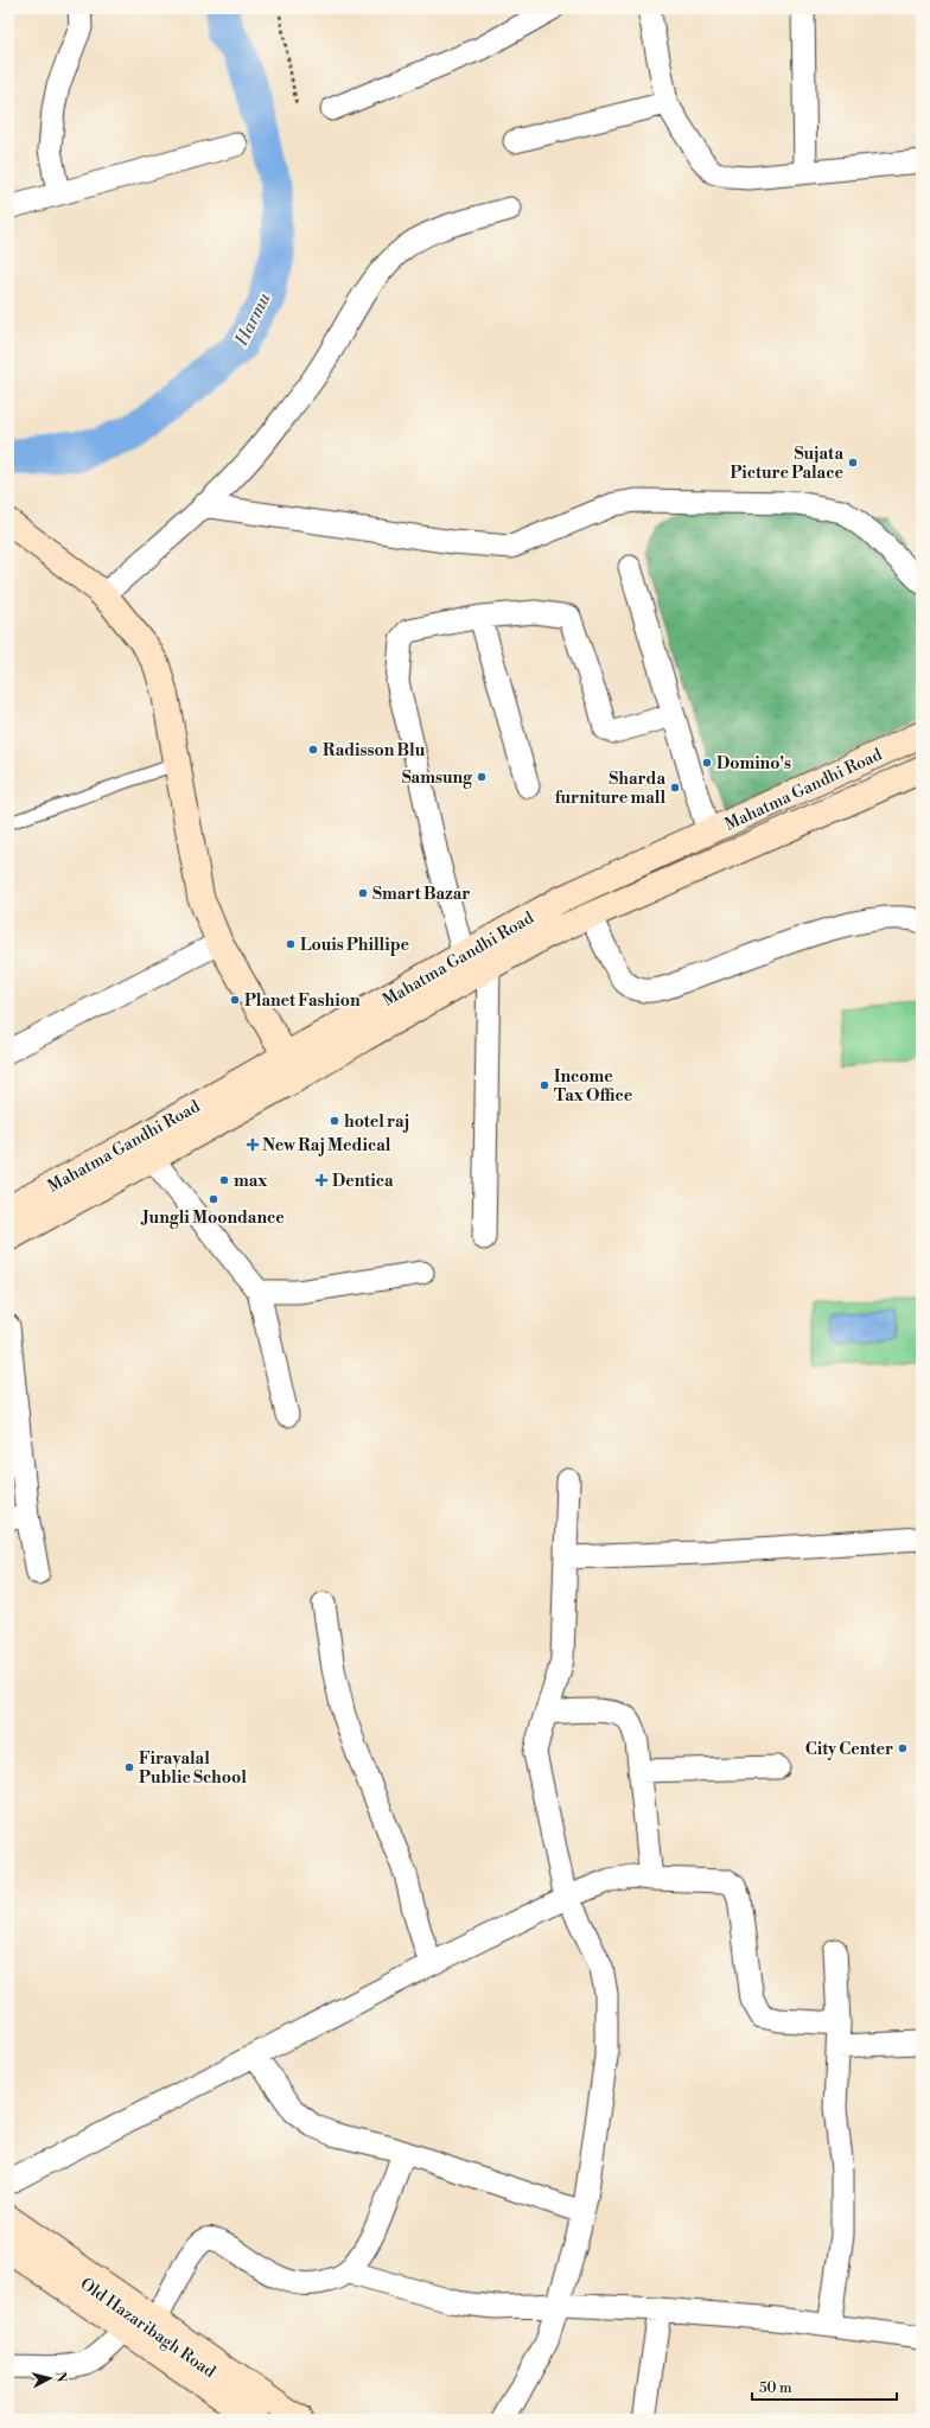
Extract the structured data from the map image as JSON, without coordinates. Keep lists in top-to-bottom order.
{
  "streets": {
    "main road": ["Mahatma Gandhi Road", "Old Hazaribagh Road"]
  },
  "water": ["Harmu"],
  "places": {
    "other": [
      "Sujata Picture Palace",
      "Radisson Blu",
      "Domino's",
      "Samsung",
      "Sharda furniture mall",
      "Smart Bazar",
      "Louis Phillipe",
      "Planet Fashion",
      "Income Tax Office",
      "hotel raj",
      "max",
      "Jungli Moondance",
      "City Center",
      "Firayalal Public School"
    ],
    "health": ["New Raj Medical", "Dentica"]
  },
  "scale_bar": "50 m",
  "north": "right"
}
